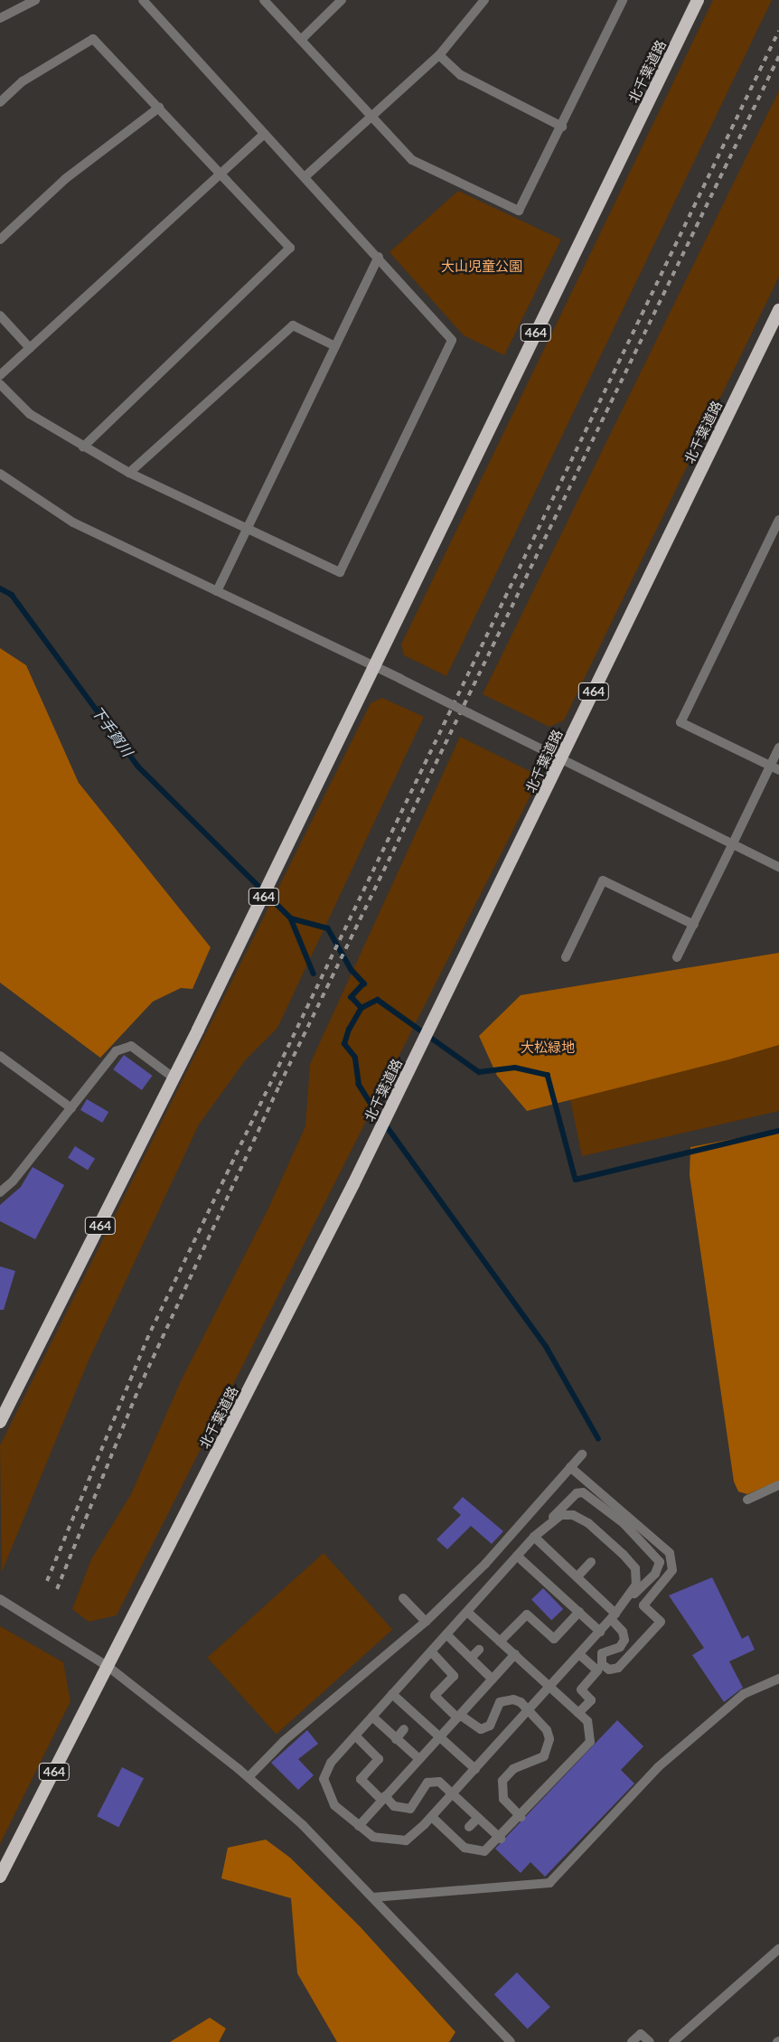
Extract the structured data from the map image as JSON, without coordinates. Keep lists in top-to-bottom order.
{
  "streets": {
    "highway": ["北千葉道路", "464"]
  },
  "water": ["下手賀川"],
  "parks": ["大山児童公園", "大松緑地"]
}
